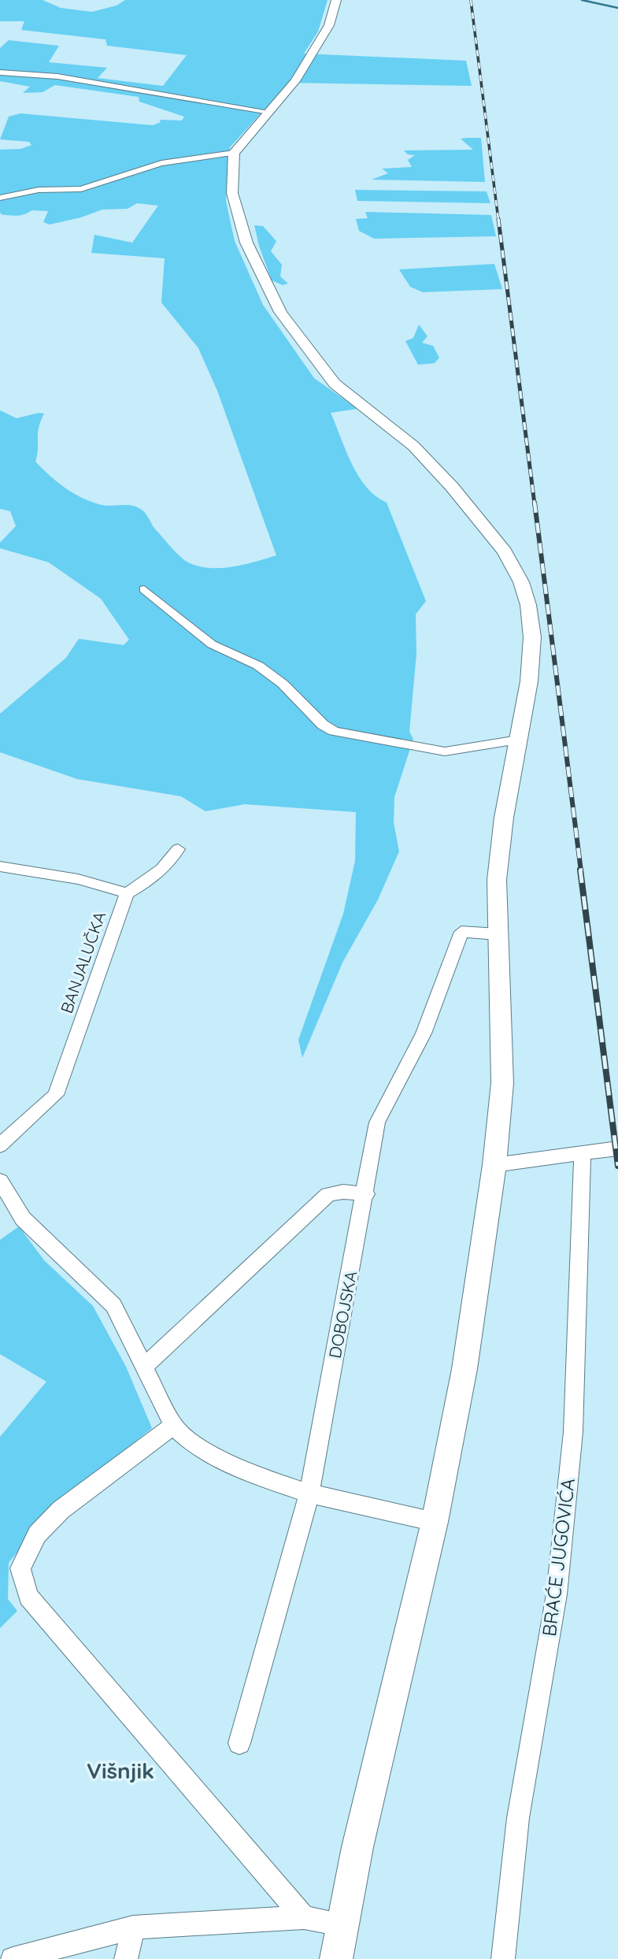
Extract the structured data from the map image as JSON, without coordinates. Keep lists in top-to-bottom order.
{
  "streets": {
    "street": ["BANJALUČKA", "DOBOJSKA", "BRAĆE JUGOVIĆA"]
  },
  "districts": ["Višnjik"]
}
